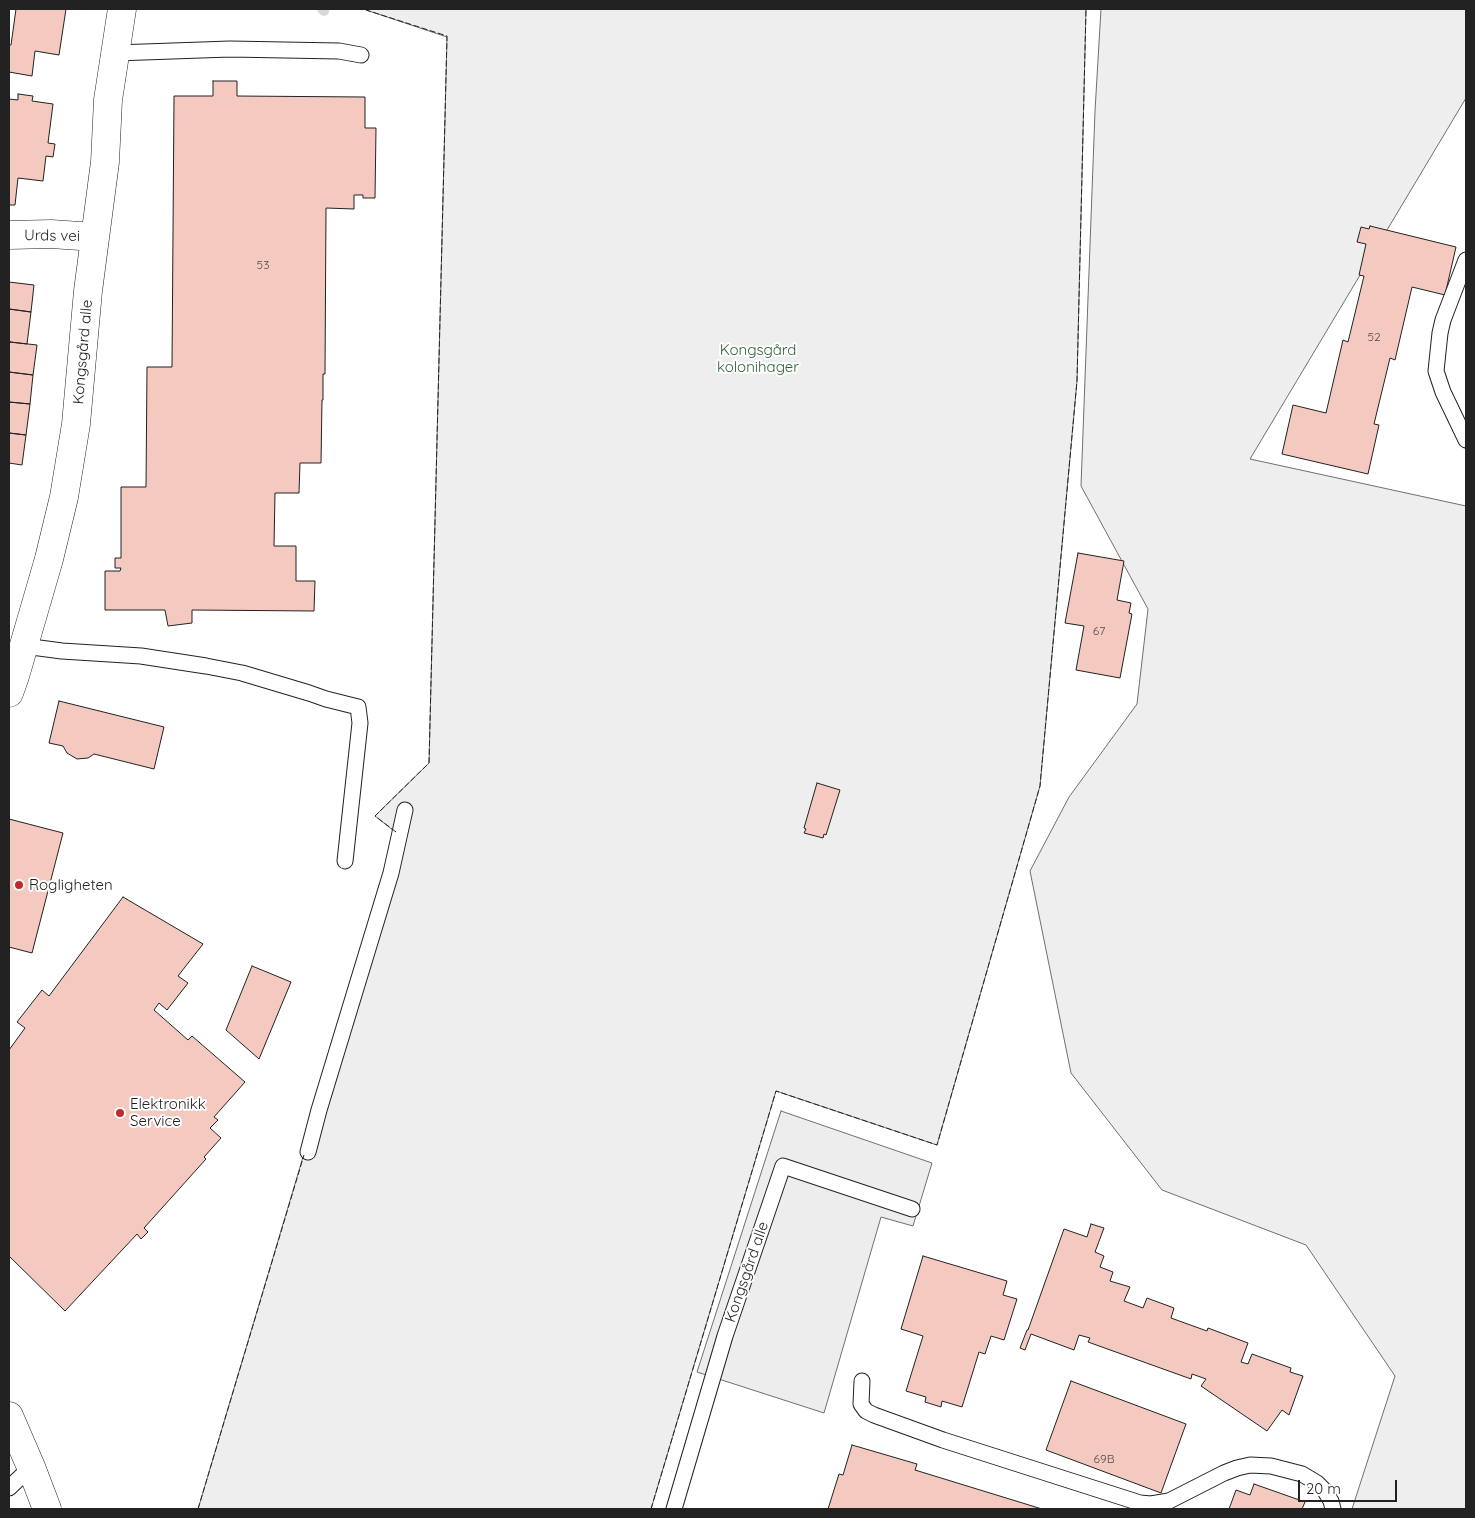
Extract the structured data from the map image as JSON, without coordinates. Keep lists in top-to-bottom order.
{
  "streets": {
    "street": ["Urds vei", "Kongsgård alle"]
  },
  "crossings": [
    ["Urds vei", "Kongsgård alle"]
  ],
  "parks": ["Kongsgård kolonihager"],
  "places": ["Rogligheten", "Elektronikk Service"],
  "house_numbers": [
    "53",
    "52",
    "67",
    "69B"
  ],
  "scale_bar": "20 m"
}
